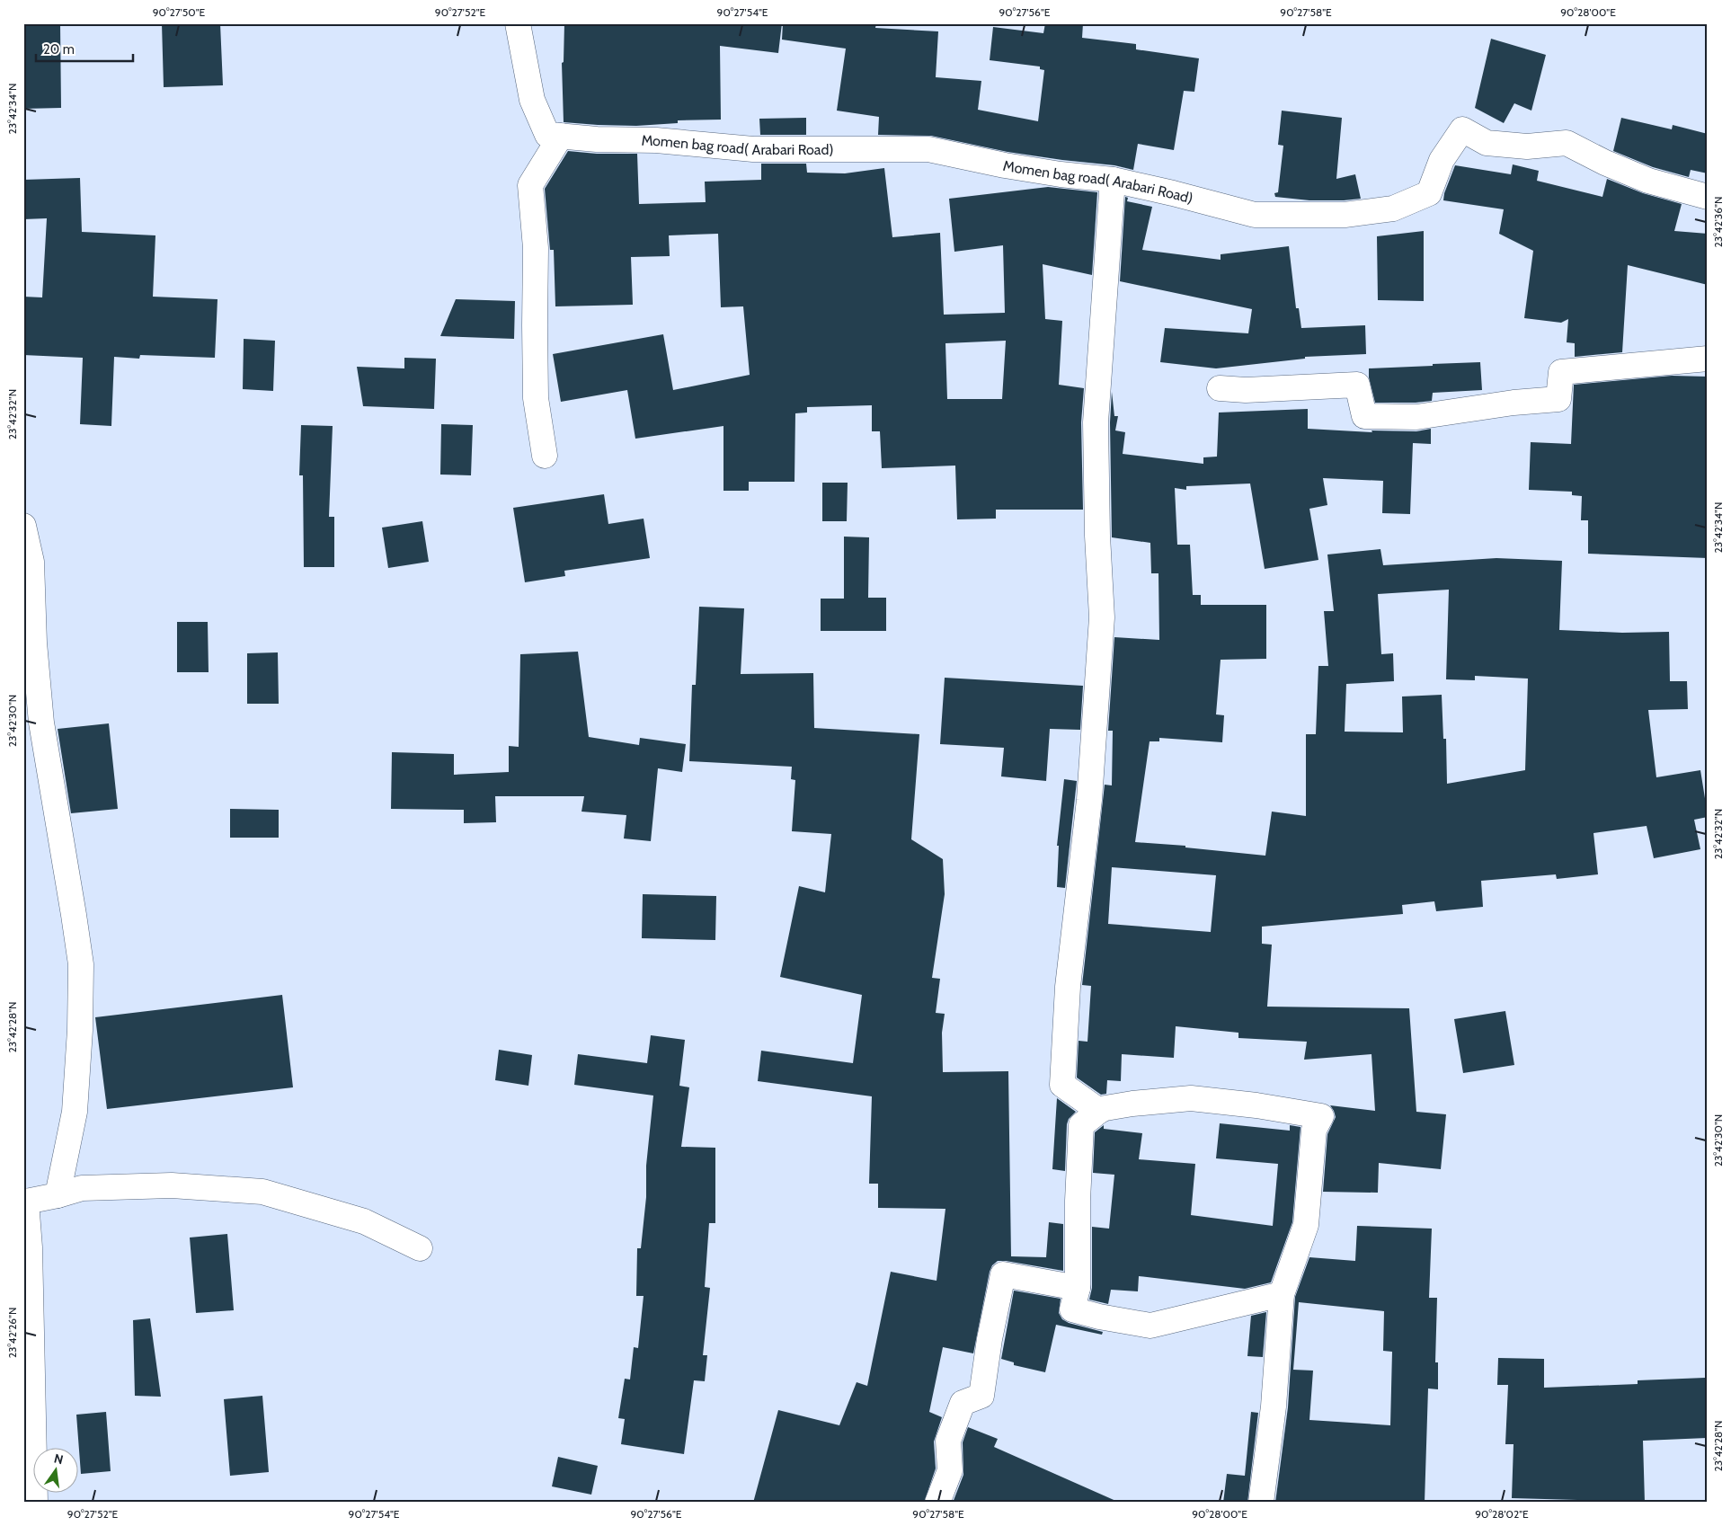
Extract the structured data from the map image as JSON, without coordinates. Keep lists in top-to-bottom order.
{
  "streets": {
    "street": ["Momen bag road( Arabari Road)"]
  },
  "scale_bar": "20 m",
  "north": "top",
  "coordinates": [
    "90°27'50\"E",
    "90°27'52\"E",
    "90°27'54\"E",
    "90°27'56\"E",
    "90°27'58\"E",
    "90°28'00\"E",
    "23°42'34\"N",
    "23°42'36\"N",
    "23°42'32\"N",
    "23°42'30\"N",
    "23°42'28\"N",
    "23°42'26\"N",
    "90°28'02\"E"
  ]
}
